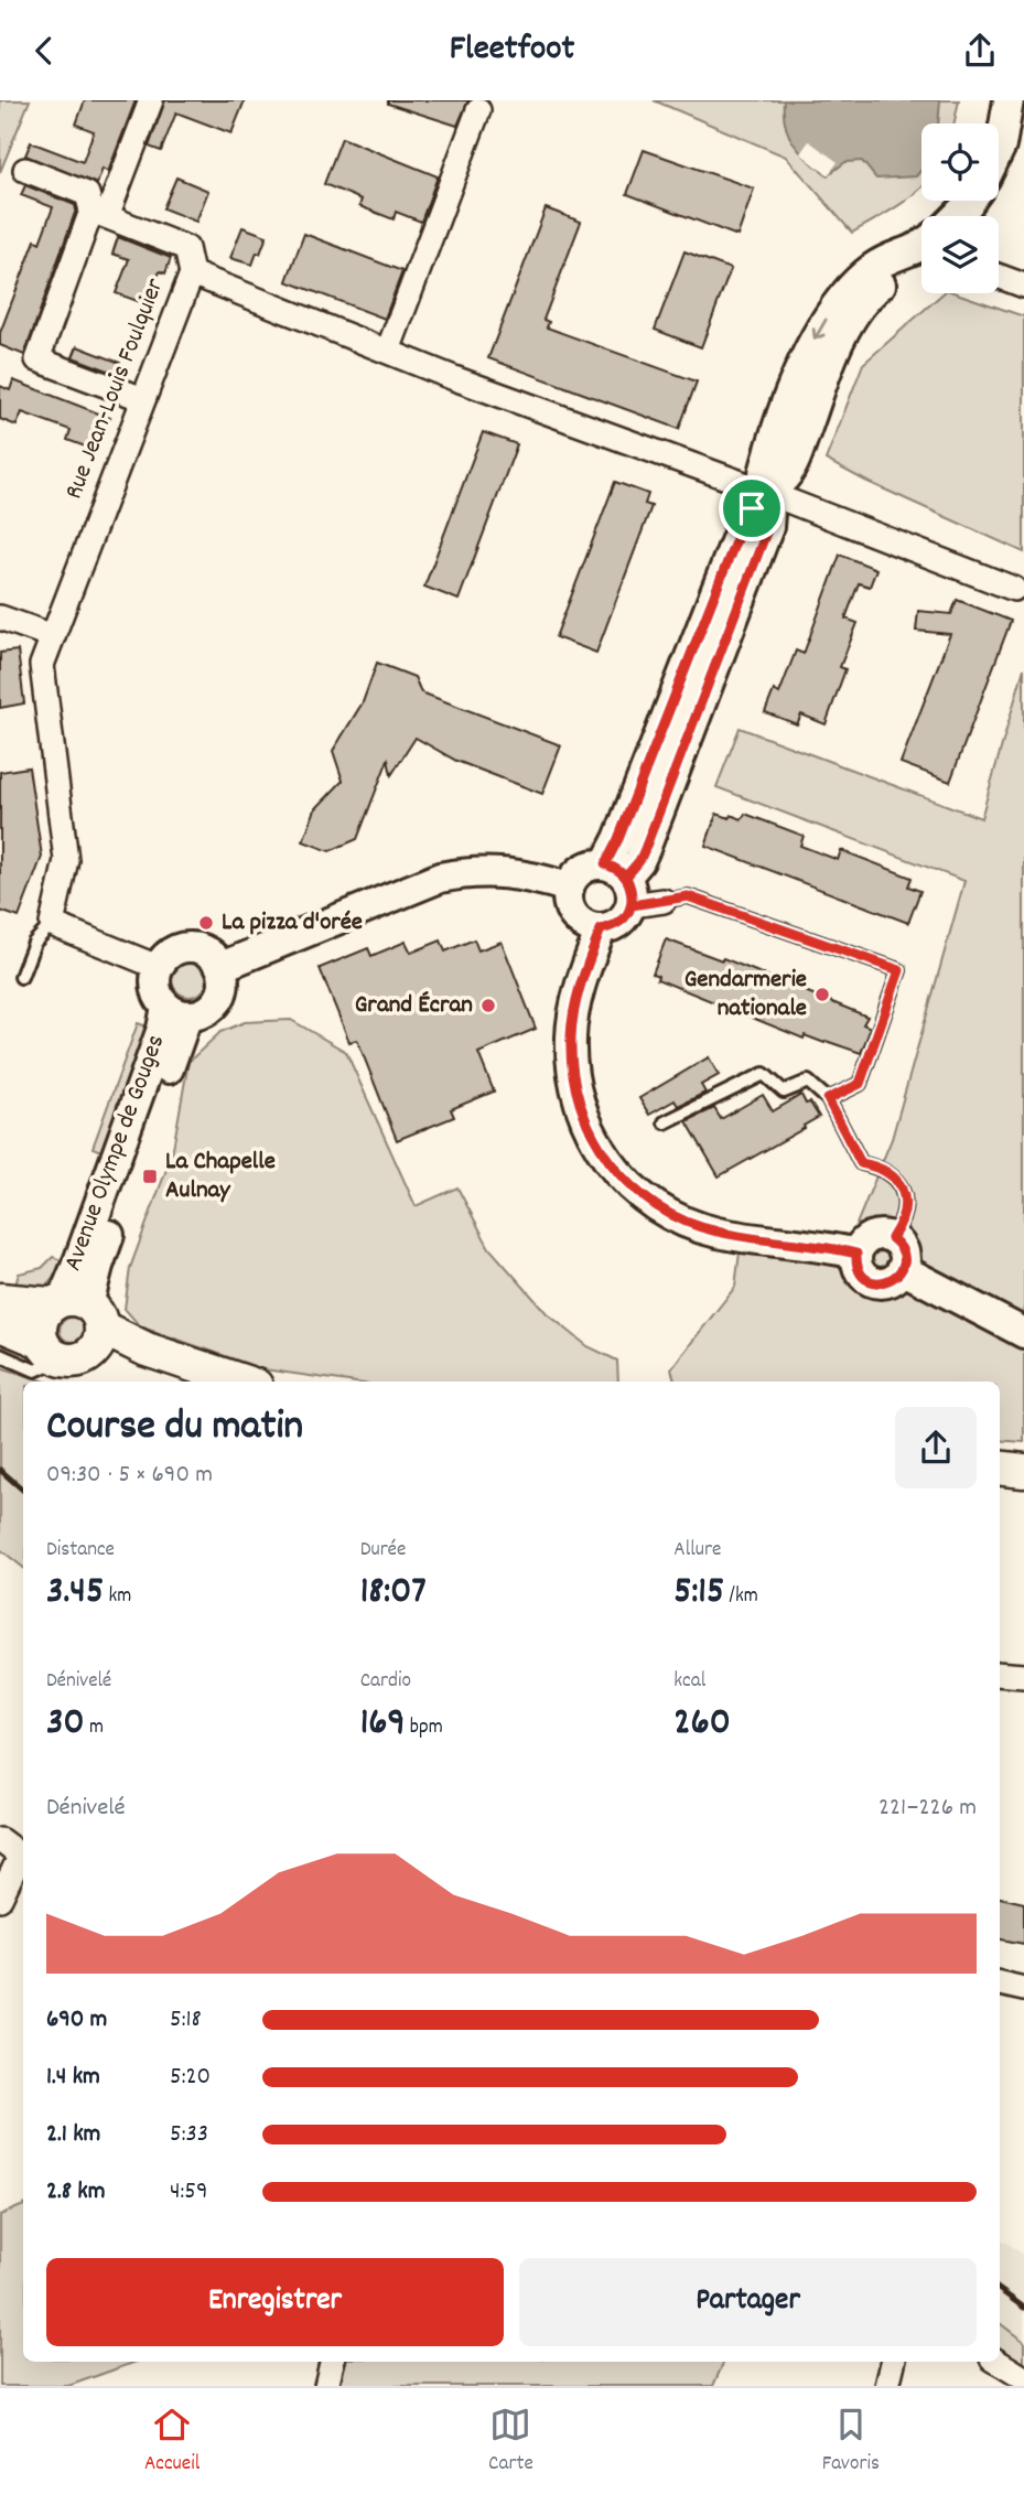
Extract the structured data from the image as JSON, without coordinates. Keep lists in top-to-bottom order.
{
  "streets": {
    "street": ["Rue Jean-Louis Foulquier", "Avenue Olympe de Gouges"]
  },
  "places": {
    "other": ["La pizza d'orée", "Gendarmerie nationale", "Grand Écran"],
    "transit": ["La Chapelle Aulnay"]
  },
  "page": {
    "header": "Fleetfoot",
    "heading": ["Course du matin", "09:30 · 5 × 690 m"],
    "stats": [
      ["Distance", "3.45 km"],
      ["Durée", "18:07"],
      ["Allure", "5:15 /km"],
      ["Dénivelé", "30 m"],
      ["Cardio", "169 bpm"],
      ["kcal", "260"]
    ],
    "chart": ["Dénivelé", "221–226 m"],
    "list": [
      {
        "name": "690 m",
        "note": "5:18"
      },
      {
        "name": "1.4 km",
        "note": "5:20"
      },
      {
        "name": "2.1 km",
        "note": "5:33"
      },
      {
        "name": "2.8 km",
        "note": "4:59"
      }
    ],
    "buttons": ["Enregistrer", "Partager"],
    "tabs": ["Accueil", "Carte", "Favoris"]
  }
}
